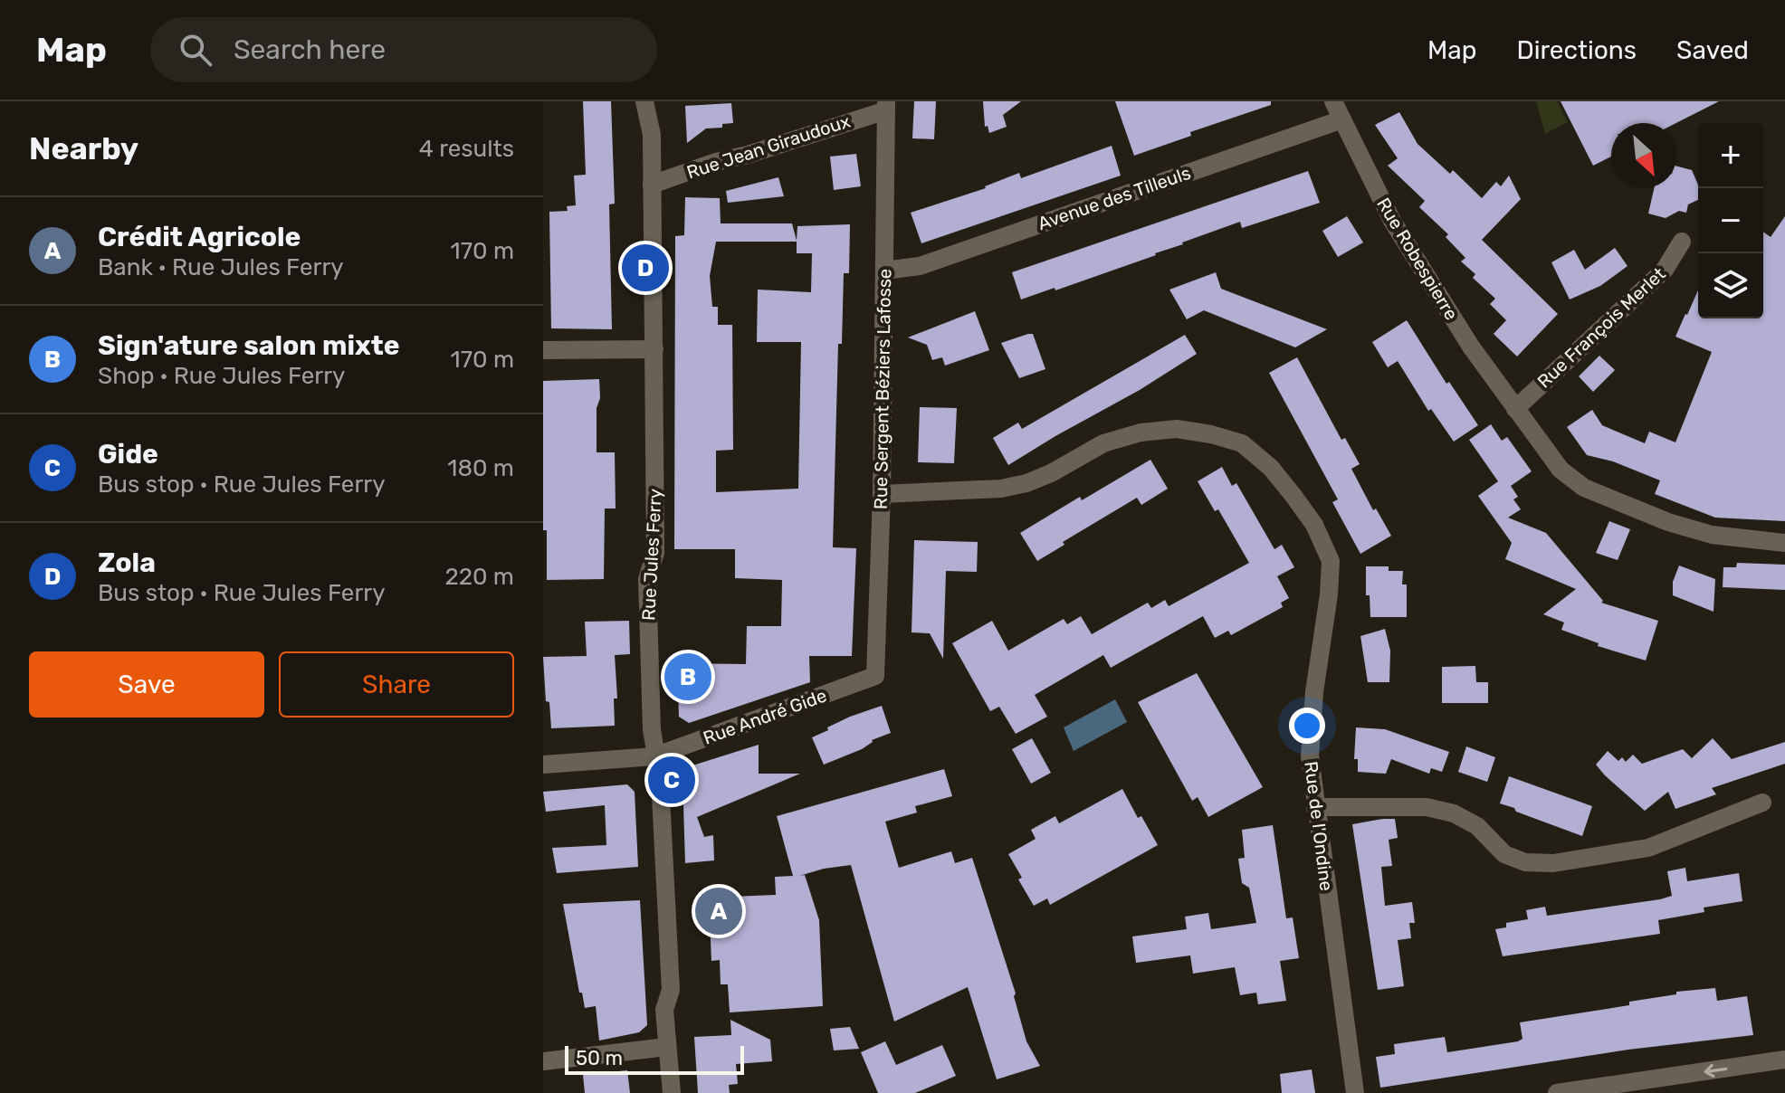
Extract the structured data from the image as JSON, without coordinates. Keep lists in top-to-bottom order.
{
  "streets": {
    "street": [
      "Rue Jean Giraudoux",
      "Avenue des Tilleuls",
      "Rue Robespierre",
      "Rue François Merlet",
      "Rue Sergent Béziers Lafosse",
      "Rue Jules Ferry",
      "Rue André Gide",
      "Rue de l'Ondine"
    ]
  },
  "crossings": [
    ["Rue Jean Giraudoux", "Rue Sergent Béziers Lafosse"],
    ["Rue Jean Giraudoux", "Rue Jules Ferry"],
    ["Avenue des Tilleuls", "Rue Robespierre"],
    ["Avenue des Tilleuls", "Rue Sergent Béziers Lafosse"],
    ["Rue Robespierre", "Rue François Merlet"],
    ["Rue Sergent Béziers Lafosse", "Rue André Gide"],
    ["Rue Sergent Béziers Lafosse", "Rue de l'Ondine"],
    ["Rue Jules Ferry", "Rue André Gide"]
  ],
  "scale_bar": "50 m",
  "north": "bottom right",
  "page": {
    "header": "Map",
    "search": "Search here",
    "nav": ["Map", "Directions", "Saved"],
    "heading": ["Nearby", "4 results"],
    "map_buttons": ["+", "−"],
    "list": [
      {
        "mark": "A",
        "name": "Crédit Agricole",
        "note": "Bank · Rue Jules Ferry",
        "value": "170 m"
      },
      {
        "mark": "B",
        "name": "Sign'ature salon mixte",
        "note": "Shop · Rue Jules Ferry",
        "value": "170 m"
      },
      {
        "mark": "C",
        "name": "Gide",
        "note": "Bus stop · Rue Jules Ferry",
        "value": "180 m"
      },
      {
        "mark": "D",
        "name": "Zola",
        "note": "Bus stop · Rue Jules Ferry",
        "value": "220 m"
      }
    ],
    "pins": [
      "D",
      "B",
      "C",
      "A"
    ],
    "buttons": ["Save", "Share"],
    "scale": "50 m"
  }
}
